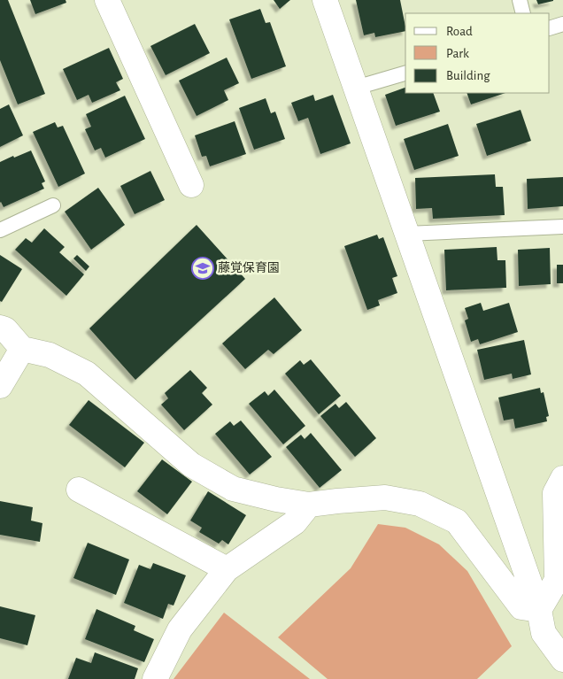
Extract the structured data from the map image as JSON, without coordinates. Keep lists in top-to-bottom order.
{
  "places": {
    "school or university": ["藤覚保育園"]
  },
  "legend": ["Road", "Park", "Building"]
}
